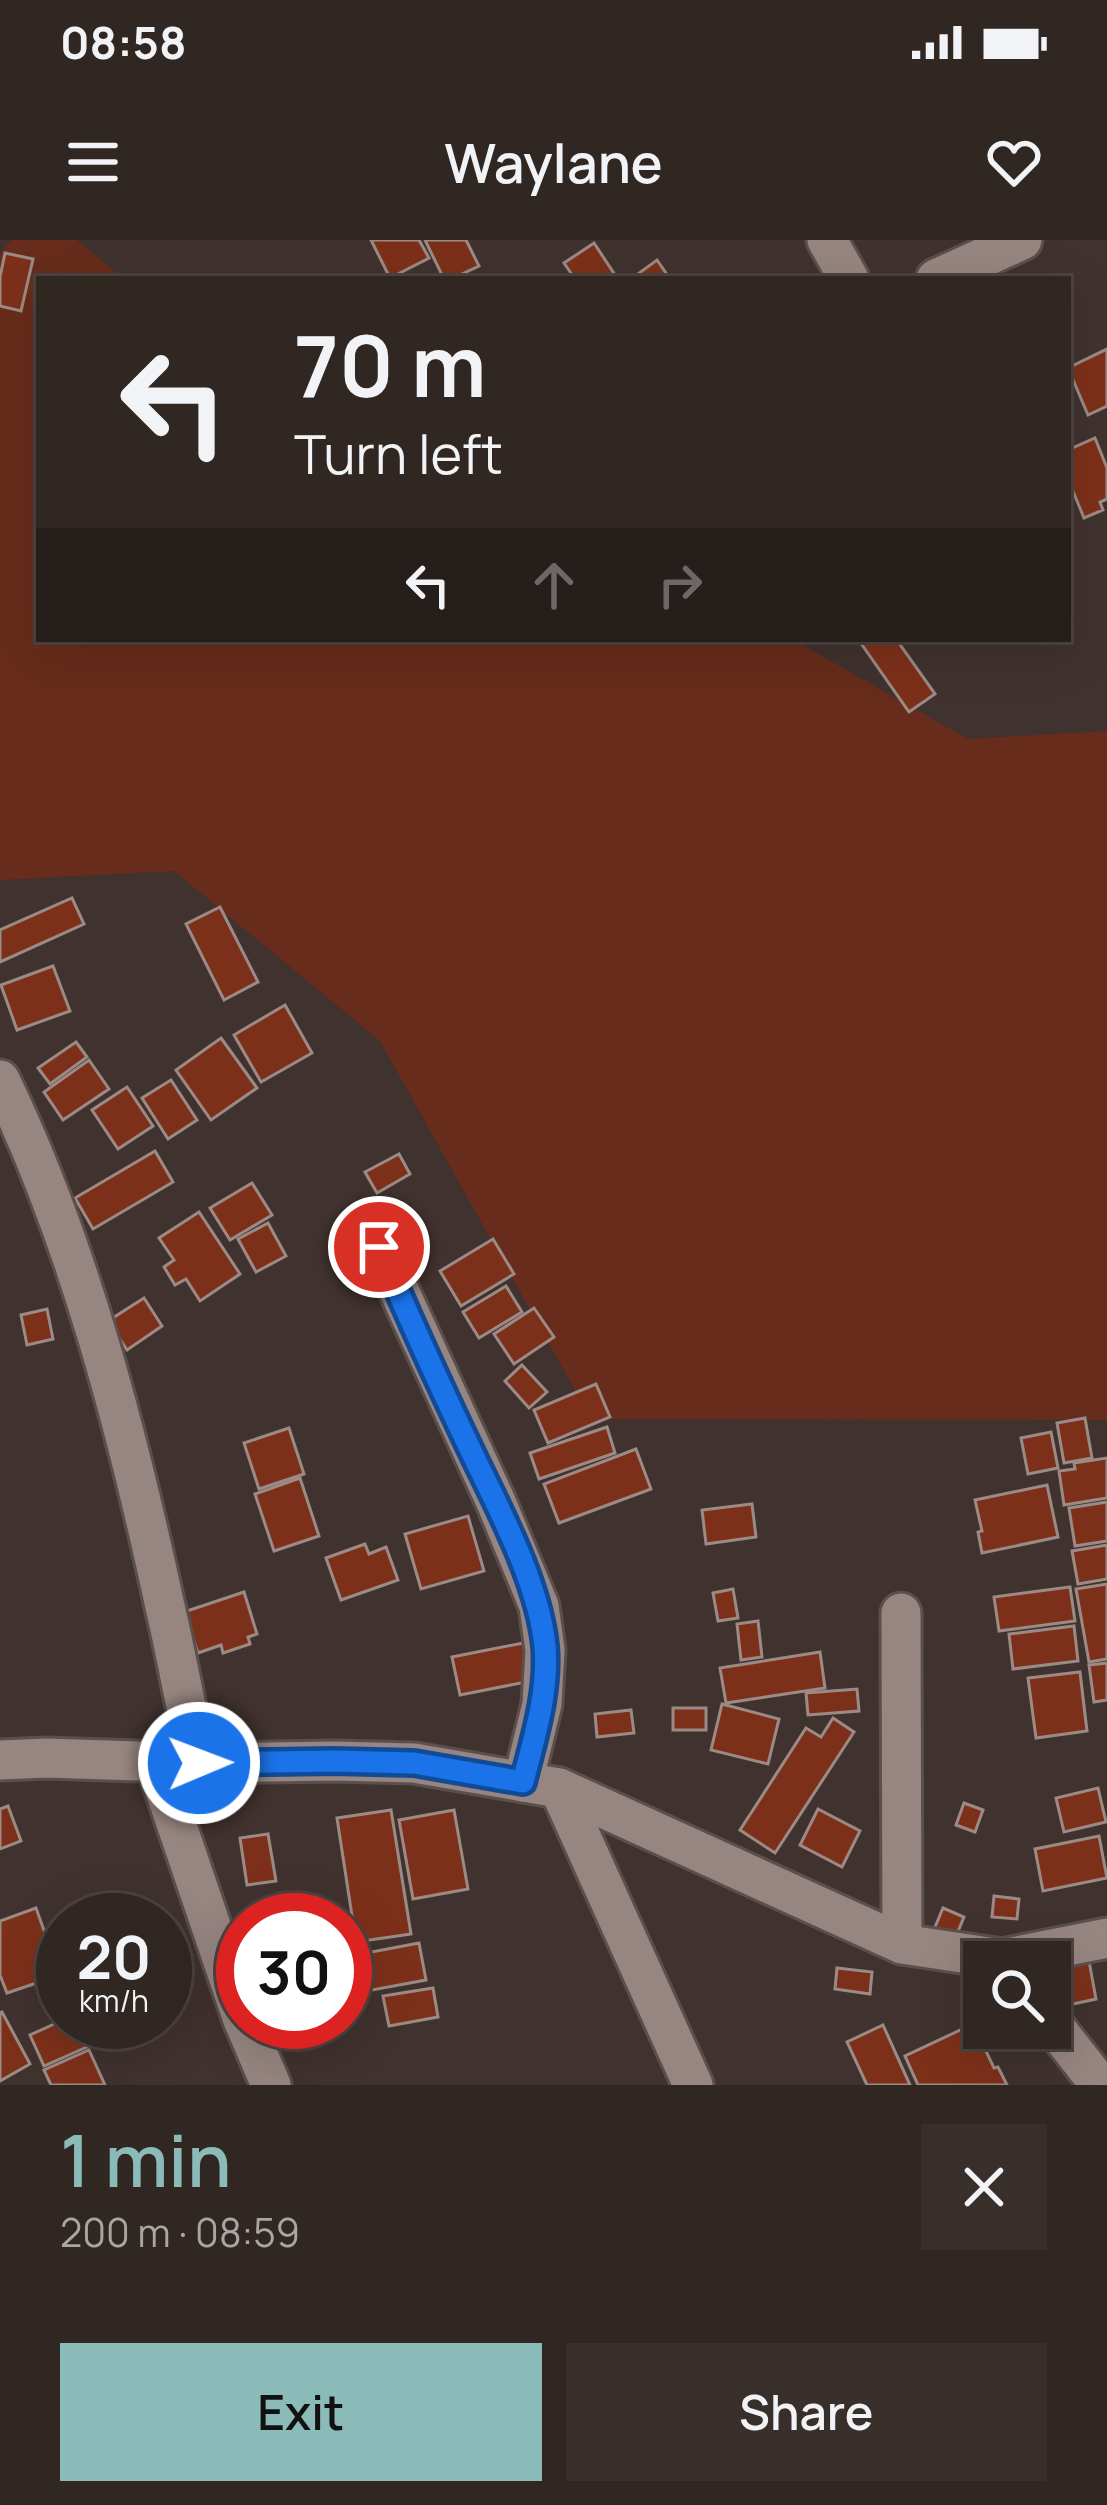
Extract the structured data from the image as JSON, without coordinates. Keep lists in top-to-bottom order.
{
  "page": {
    "status": "08:58",
    "header": "Waylane",
    "turn": ["70 m", "Turn left"],
    "speed": "20 km/h",
    "limit": "30",
    "heading": ["1 min", "200 m · 08:59"],
    "buttons": ["Exit", "Share"]
  }
}
